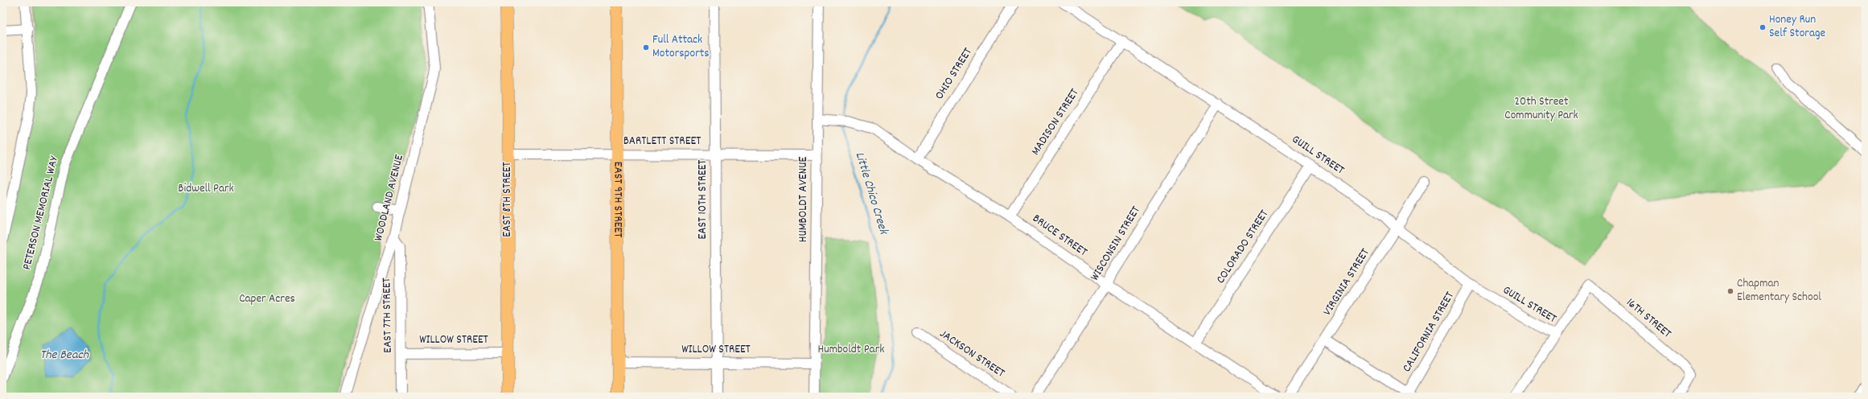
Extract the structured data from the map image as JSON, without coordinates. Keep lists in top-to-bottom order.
{
  "streets": {
    "main road": ["EAST 8TH STREET", "EAST 9TH STREET"],
    "street": [
      "OHIO STREET",
      "MADISON STREET",
      "BARTLETT STREET",
      "GUILL STREET",
      "WOODLAND AVENUE",
      "EAST 10TH STREET",
      "HUMBOLDT AVENUE",
      "PETERSON MEMORIAL WAY",
      "BRUCE STREET",
      "WISCONSIN STREET",
      "COLORADO STREET",
      "VIRGINIA STREET",
      "EAST 7TH STREET",
      "16TH STREET",
      "CALIFORNIA STREET",
      "WILLOW STREET",
      "JACKSON STREET"
    ]
  },
  "crossings": [
    ["OHIO STREET", "BRUCE STREET"],
    ["MADISON STREET", "GUILL STREET"],
    ["MADISON STREET", "BRUCE STREET"],
    ["BARTLETT STREET", "EAST 8TH STREET"],
    ["BARTLETT STREET", "EAST 9TH STREET"],
    ["BARTLETT STREET", "EAST 10TH STREET"],
    ["BARTLETT STREET", "HUMBOLDT AVENUE"],
    ["GUILL STREET", "WISCONSIN STREET"],
    ["GUILL STREET", "COLORADO STREET"],
    ["GUILL STREET", "VIRGINIA STREET"],
    ["GUILL STREET", "16TH STREET"],
    ["GUILL STREET", "CALIFORNIA STREET"],
    ["WOODLAND AVENUE", "EAST 7TH STREET"],
    ["EAST 8TH STREET", "WILLOW STREET"],
    ["EAST 9TH STREET", "WILLOW STREET"],
    ["EAST 10TH STREET", "WILLOW STREET"],
    ["HUMBOLDT AVENUE", "BRUCE STREET"],
    ["HUMBOLDT AVENUE", "WILLOW STREET"],
    ["BRUCE STREET", "WISCONSIN STREET"],
    ["BRUCE STREET", "COLORADO STREET"],
    ["EAST 7TH STREET", "WILLOW STREET"]
  ],
  "water": ["Little Chico Creek", "The Beach"],
  "parks": [
    "20th Street Community Park",
    "Bidwell Park",
    "Caper Acres",
    "Humboldt Park"
  ],
  "places": ["Honey Run Self Storage", "Full Attack Motorsports", "Chapman Elementary School"]
}
